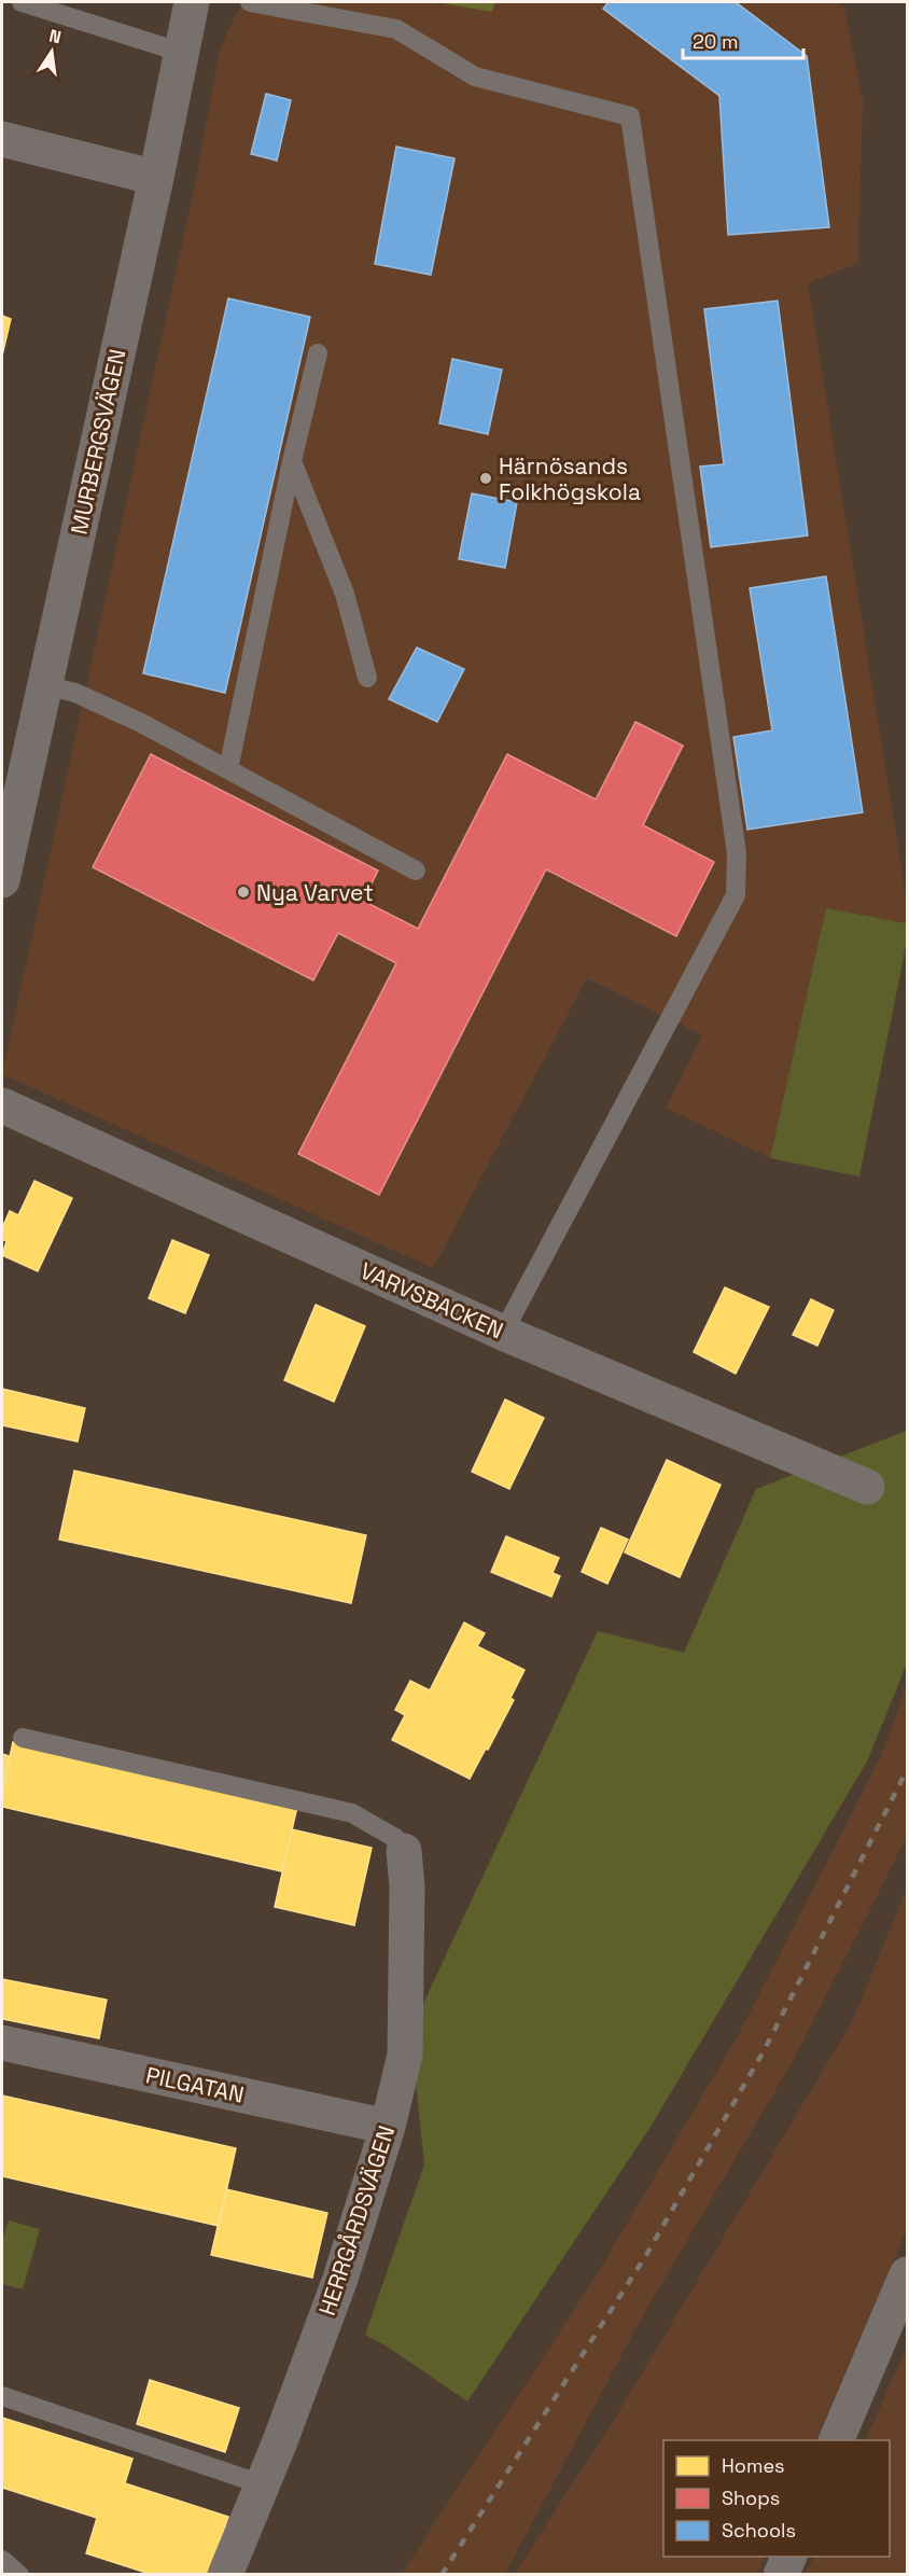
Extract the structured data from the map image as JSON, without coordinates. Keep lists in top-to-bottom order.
{
  "streets": {
    "street": [
      "MURBERGSVÄGEN",
      "VARVSBACKEN",
      "PILGATAN",
      "HERRGÅRDSVÄGEN"
    ]
  },
  "crossings": [
    ["PILGATAN", "HERRGÅRDSVÄGEN"]
  ],
  "places": ["Härnösands Folkhögskola", "Nya Varvet"],
  "legend": ["Homes", "Shops", "Schools"],
  "scale_bar": "20 m",
  "north": "top"
}
